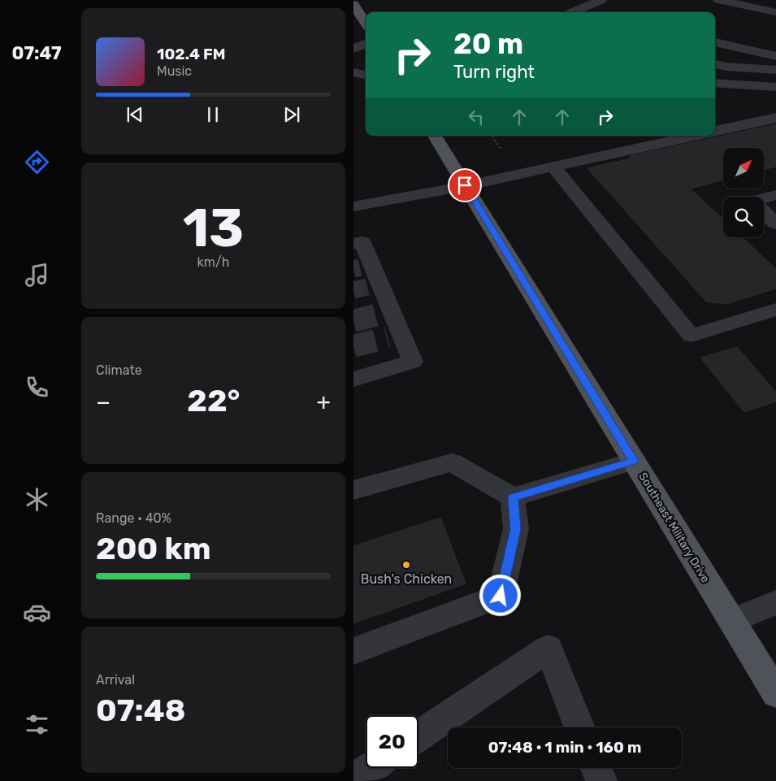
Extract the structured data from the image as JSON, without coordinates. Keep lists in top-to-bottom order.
{
  "streets": {
    "main road": ["Southeast Military Drive"]
  },
  "places": ["Bush's Chicken"],
  "north": "top right",
  "page": {
    "tabs": "07:47",
    "turn": ["20 m", "Turn right"],
    "song": ["102.4 FM", "Music"],
    "tile": [
      ["13", "km/h"],
      "Climate",
      ["Range · 40%", "200 km"],
      ["Arrival", "07:48"]
    ],
    "heat": ["−", "22°", "+"],
    "limit": "20",
    "trip": "07:48 · 1 min · 160 m"
  }
}
